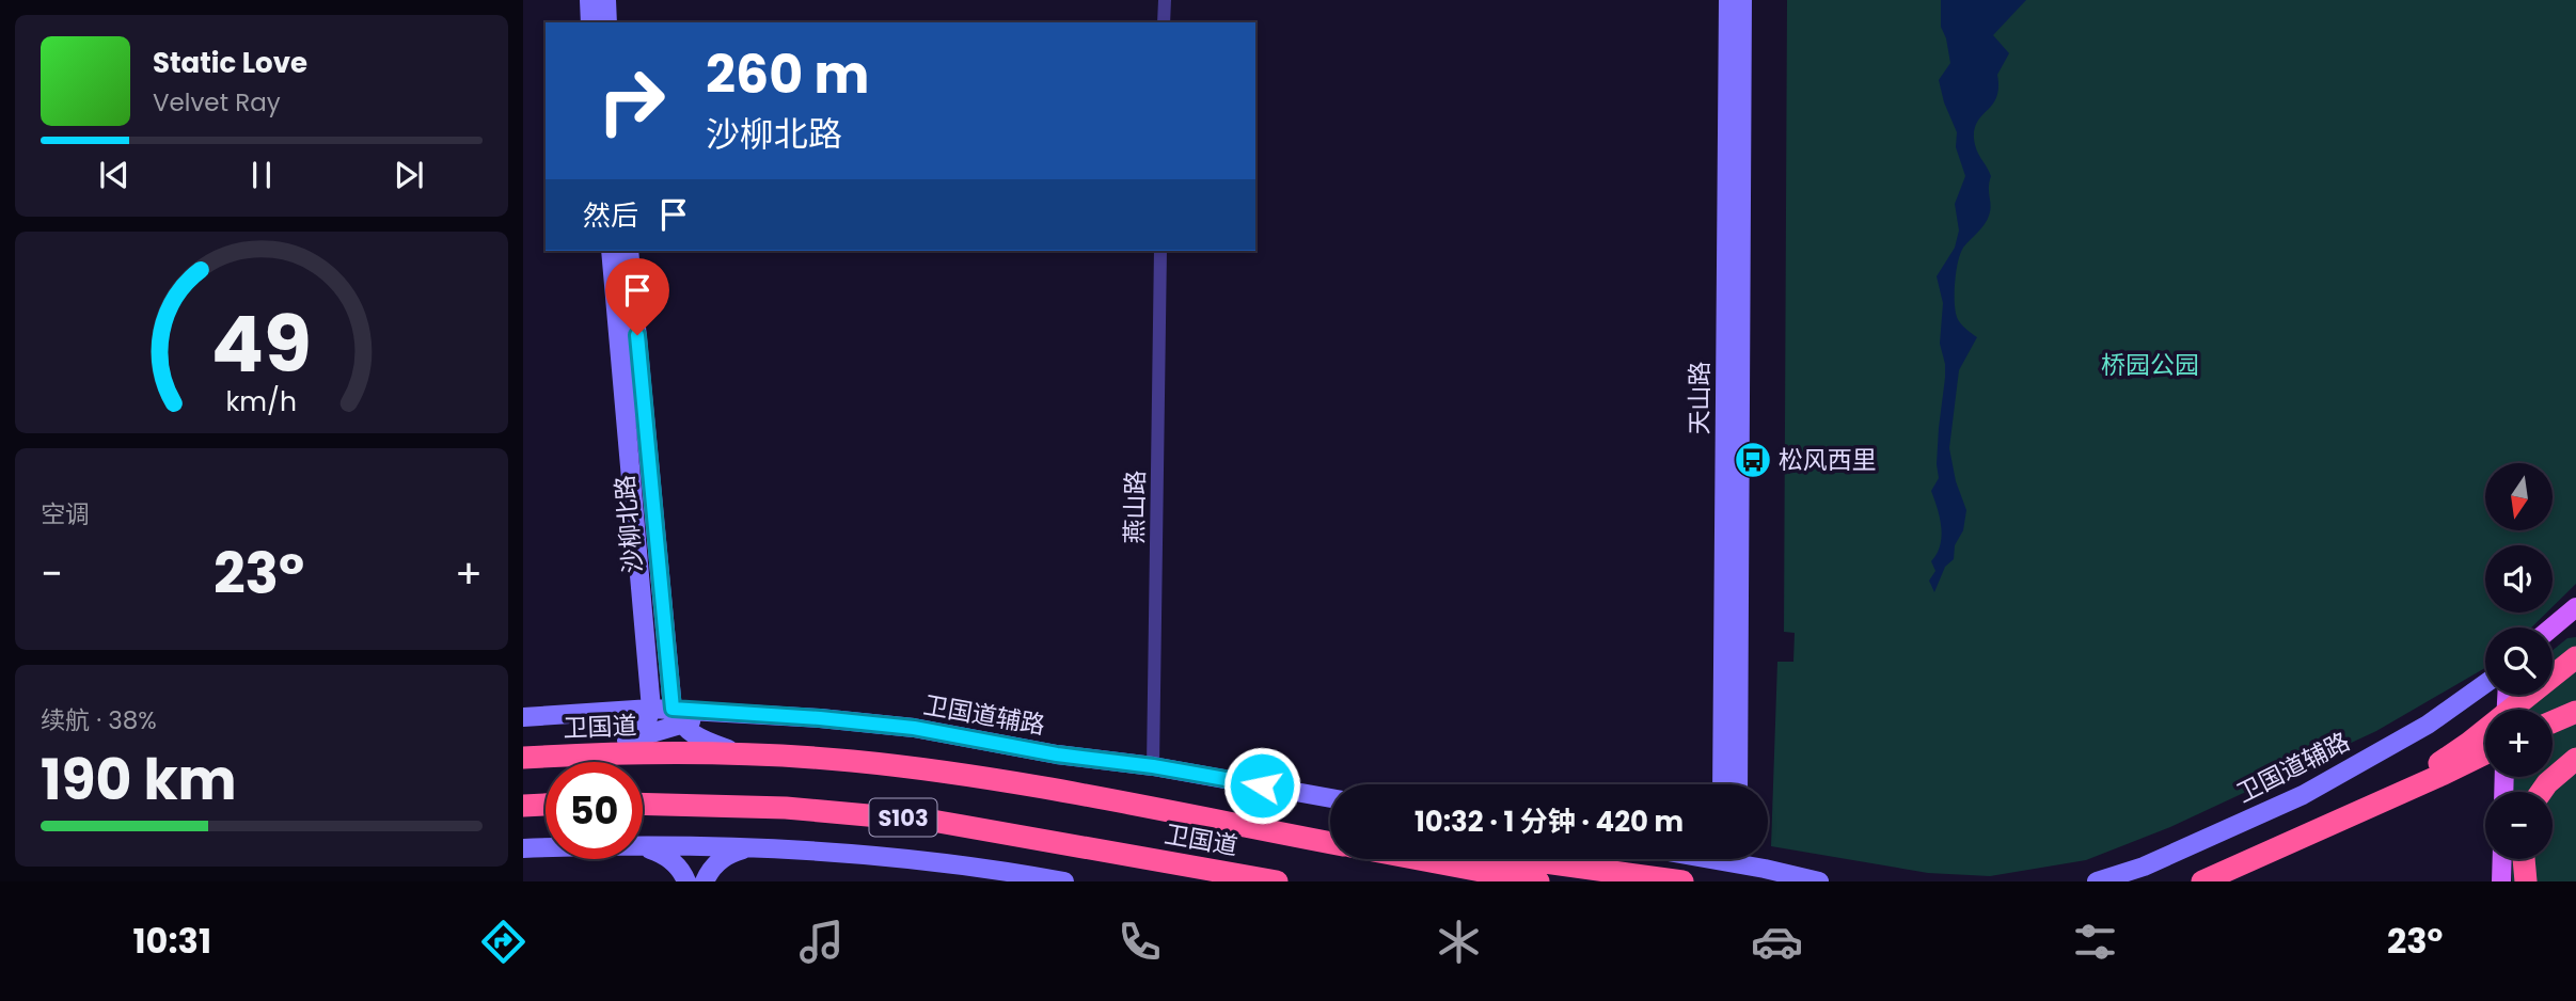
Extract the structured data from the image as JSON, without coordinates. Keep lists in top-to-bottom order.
{
  "streets": {
    "highway": ["卫国道", "S103"],
    "main road": ["天山路", "沙柳北路", "卫国道辅路"],
    "street": ["燕山路"]
  },
  "crossings": [
    ["燕山路", "卫国道辅路"],
    ["沙柳北路", "卫国道辅路"]
  ],
  "parks": ["桥园公园"],
  "places": {
    "bus stop": ["松风西里"]
  },
  "north": "bottom",
  "page": {
    "turn": ["260 m", "沙柳北路"],
    "song": ["Static Love", "Velvet Ray"],
    "then": "然后",
    "tile": [
      "空调",
      ["续航 · 38%", "190 km"]
    ],
    "map_buttons": ["+", "−"],
    "heat": ["−", "23°", "+"],
    "limit": "50",
    "trip": "10:32 · 1 分钟 · 420 m",
    "tabs": ["10:31", "23°"],
    "gauge": ["49", "km/h"]
  }
}
